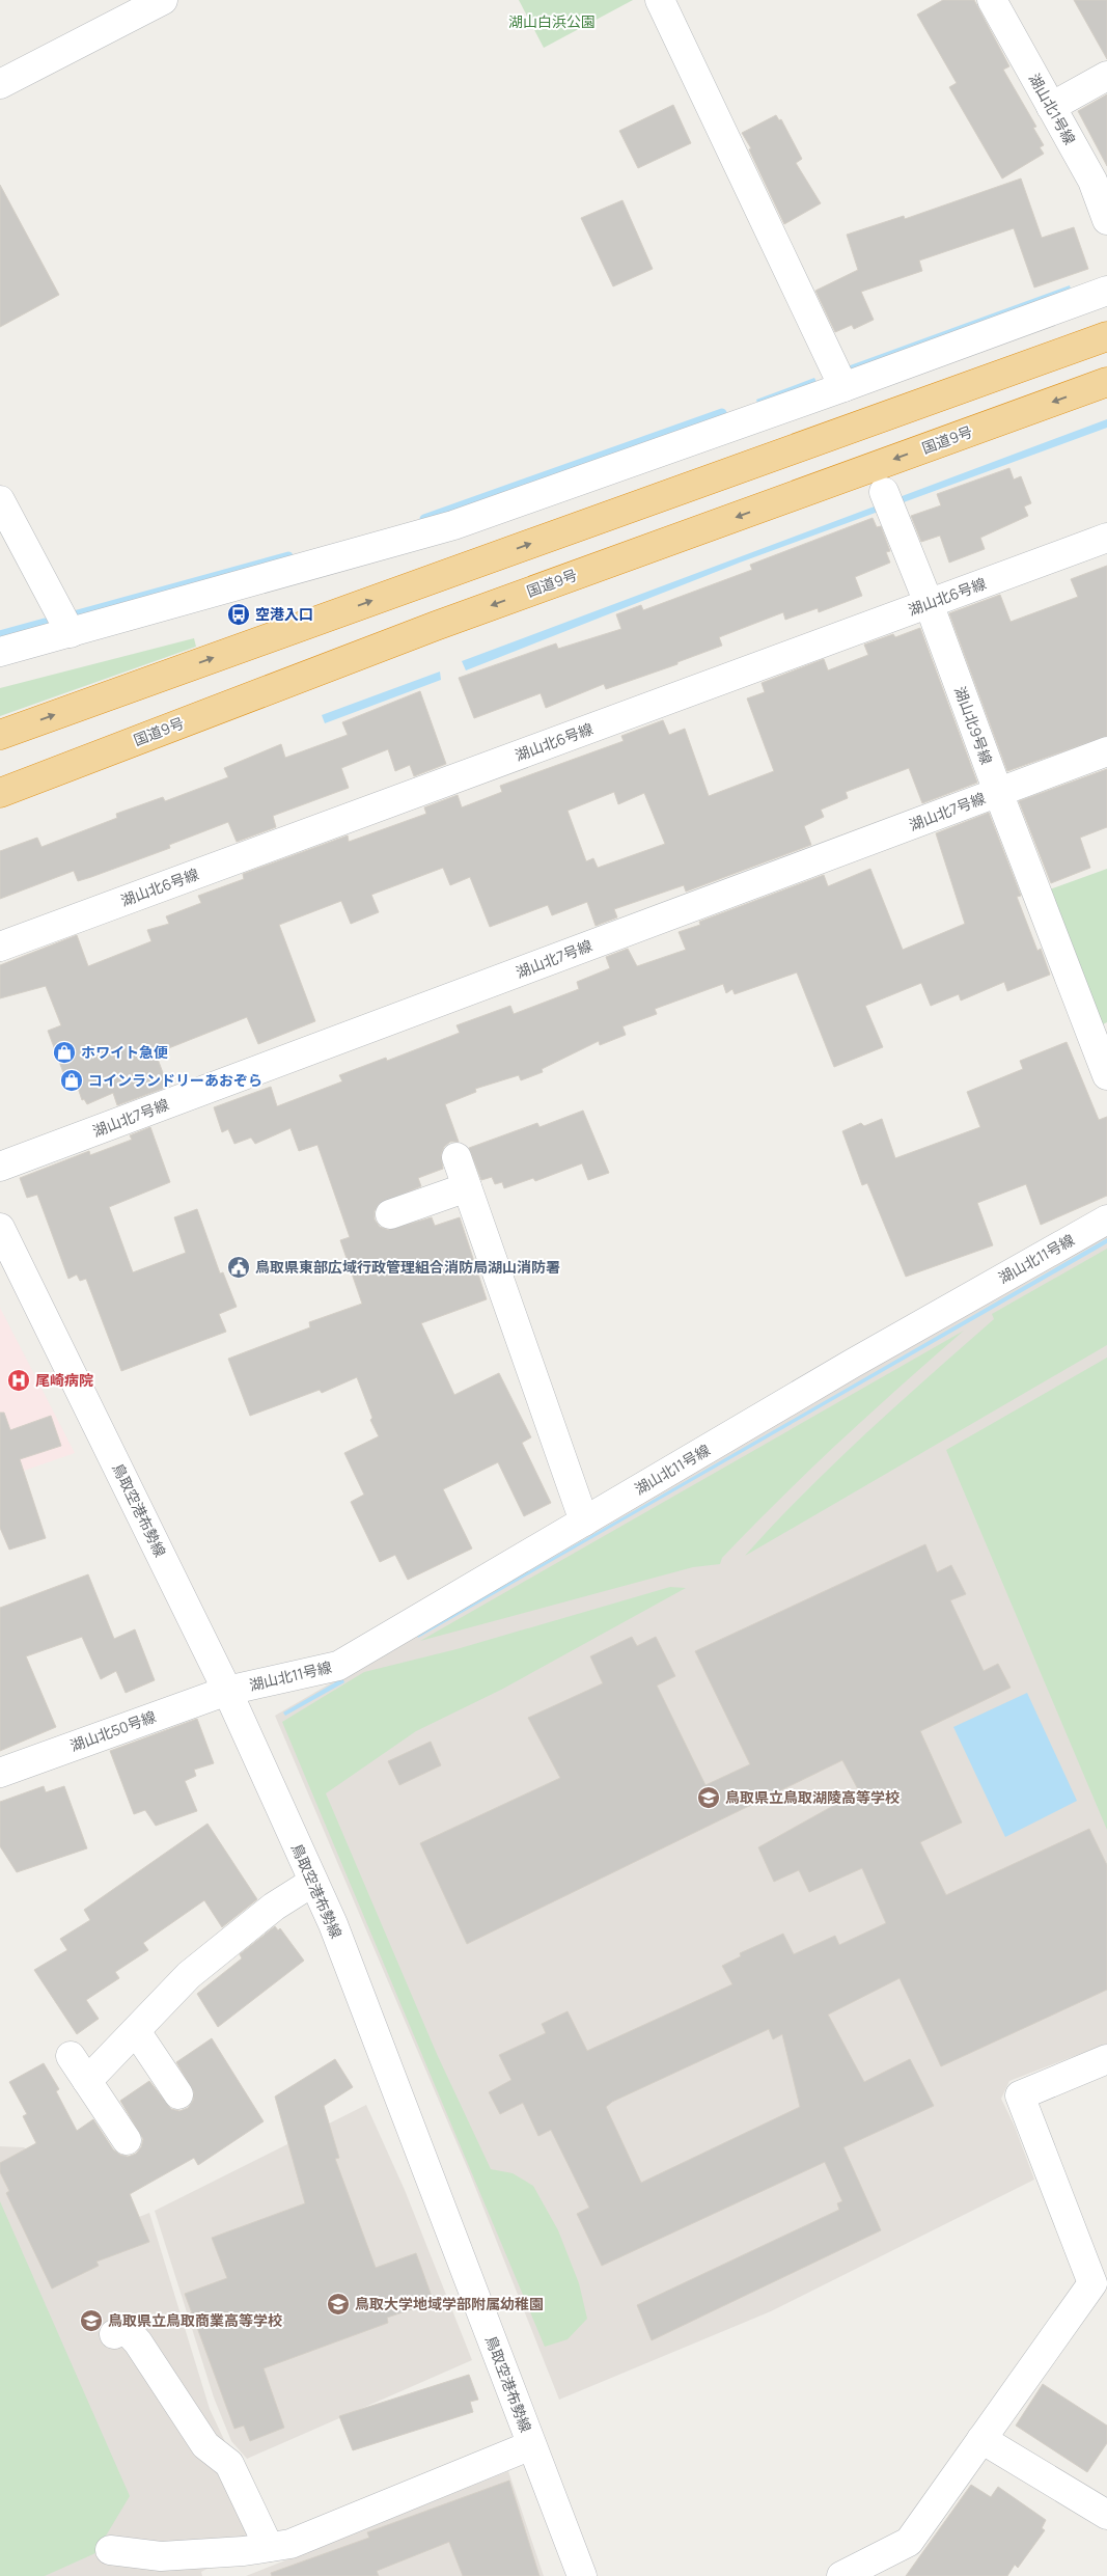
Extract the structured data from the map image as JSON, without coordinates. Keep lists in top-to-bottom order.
{
  "streets": {
    "highway": ["国道9号"],
    "street": [
      "湖山北1号線",
      "湖山北6号線",
      "湖山北9号線",
      "湖山北7号線",
      "湖山北11号線",
      "鳥取空港布勢線",
      "湖山北50号線"
    ]
  },
  "crossings": [
    ["湖山北6号線", "湖山北9号線"],
    ["湖山北9号線", "湖山北7号線"],
    ["湖山北11号線", "鳥取空港布勢線"],
    ["湖山北11号線", "湖山北50号線"],
    ["鳥取空港布勢線", "湖山北50号線"]
  ],
  "parks": ["湖山白浜公園"],
  "places": {
    "bus stop": ["空港入口"],
    "shop": ["ホワイト急便", "コインランドリーあおぞら"],
    "public building": ["鳥取県東部広域行政管理組合消防局湖山消防署"],
    "hospital": ["尾崎病院"],
    "school or university": ["鳥取県立鳥取湖陵高等学校", "鳥取大学地域学部附属幼稚園", "鳥取県立鳥取商業高等学校"]
  }
}
